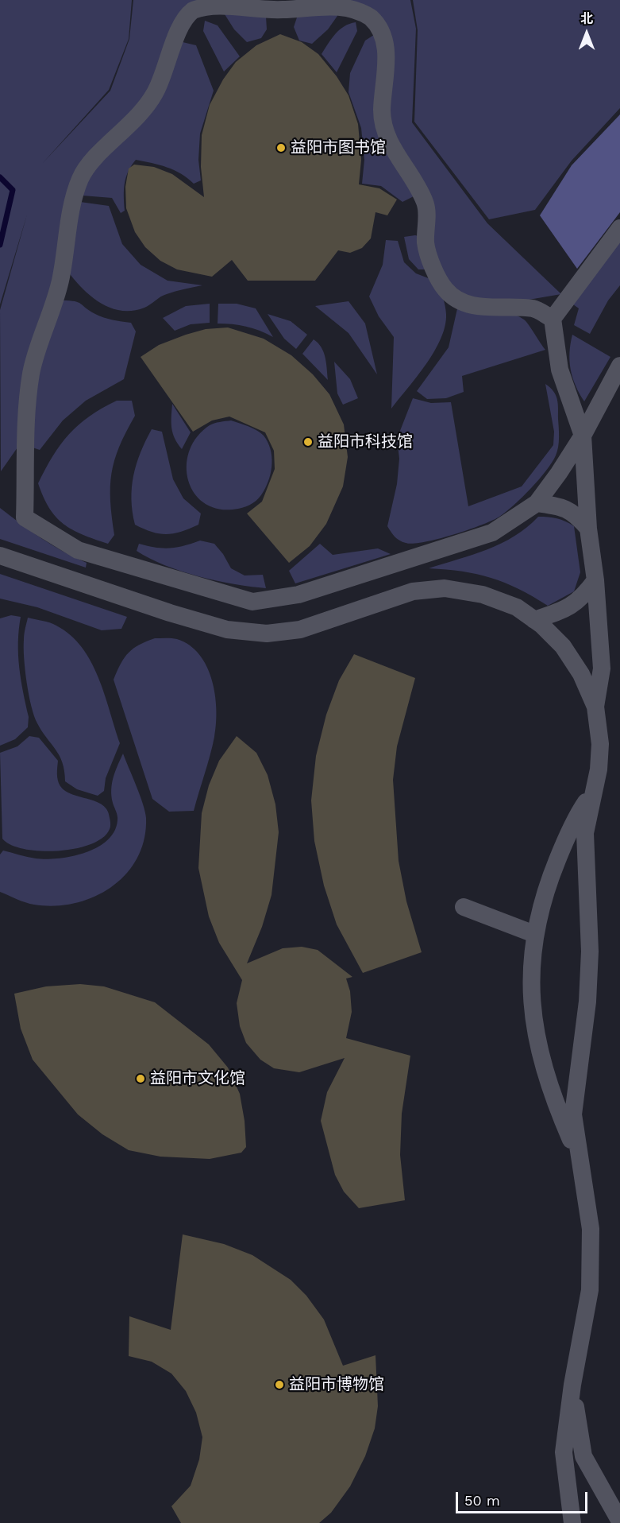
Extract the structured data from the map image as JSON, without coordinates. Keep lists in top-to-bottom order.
{
  "places": [
    "益阳市图书馆",
    "益阳市科技馆",
    "益阳市文化馆",
    "益阳市博物馆"
  ],
  "scale_bar": "50 m",
  "north": "top"
}
